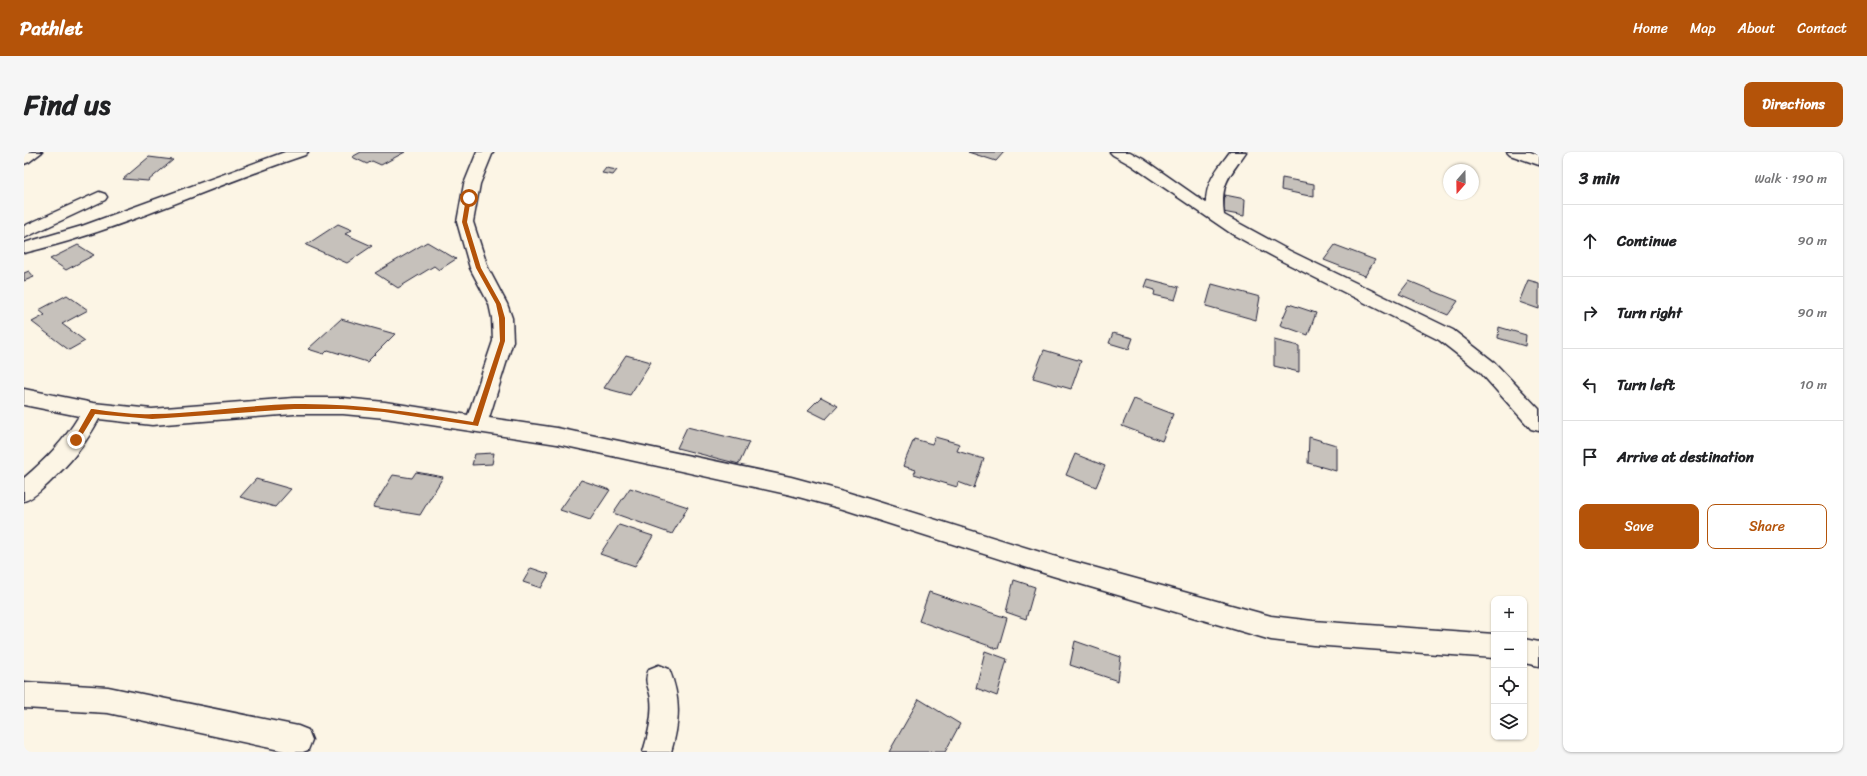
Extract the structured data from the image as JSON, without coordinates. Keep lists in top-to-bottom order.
{
  "north": "bottom",
  "page": {
    "header": "Pathlet",
    "nav": [
      "Home",
      "Map",
      "About",
      "Contact"
    ],
    "title": "Find us",
    "buttons": [
      "Directions",
      ["Save", "Share"]
    ],
    "heading": ["3 min", "Walk · 190 m"],
    "list": [
      ["Continue", "90 m"],
      ["Turn right", "90 m"],
      ["Turn left", "10 m"],
      "Arrive at destination"
    ],
    "map_buttons": ["+", "−"]
  }
}
